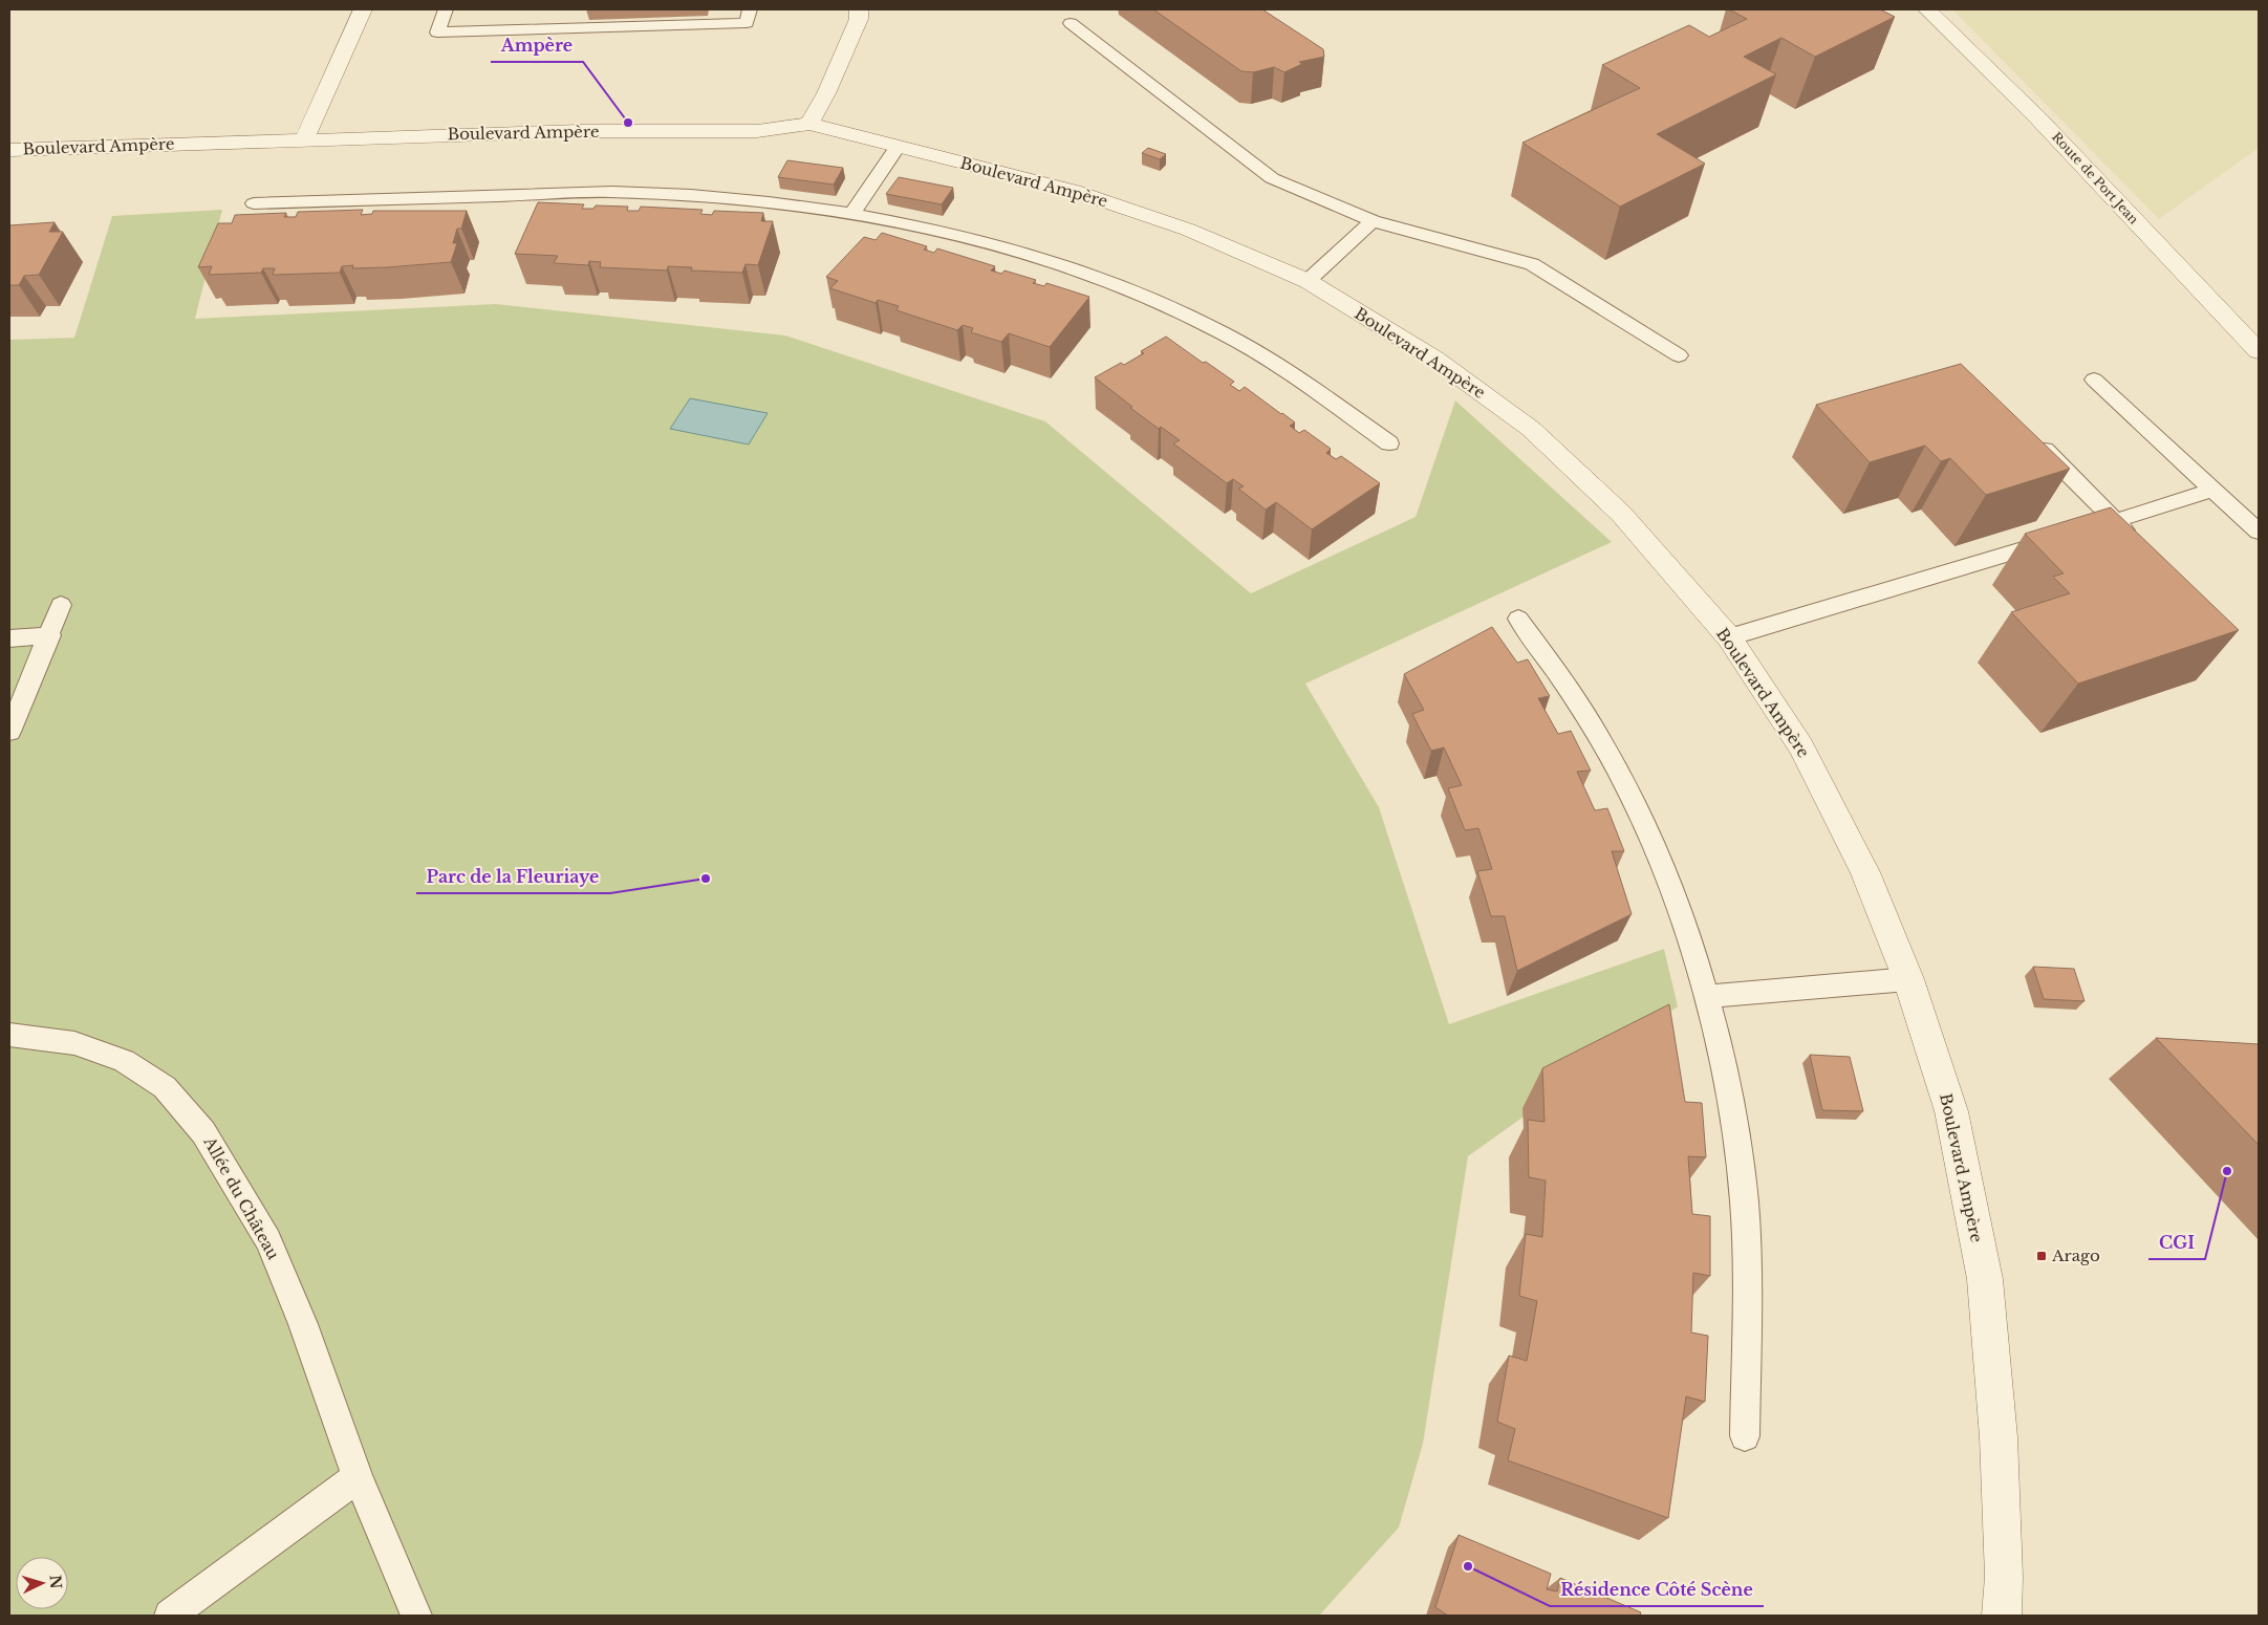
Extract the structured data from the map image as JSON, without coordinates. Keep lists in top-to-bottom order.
{
  "streets": {
    "street": ["Boulevard Ampère", "Route de Port Jean"],
    "lane": ["Allée du Château"]
  },
  "places": {
    "other": [
      "Ampère",
      "Parc de la Fleuriaye",
      "CGI",
      "Résidence Côté Scène"
    ],
    "transit": ["Arago"]
  },
  "north": "right"
}
